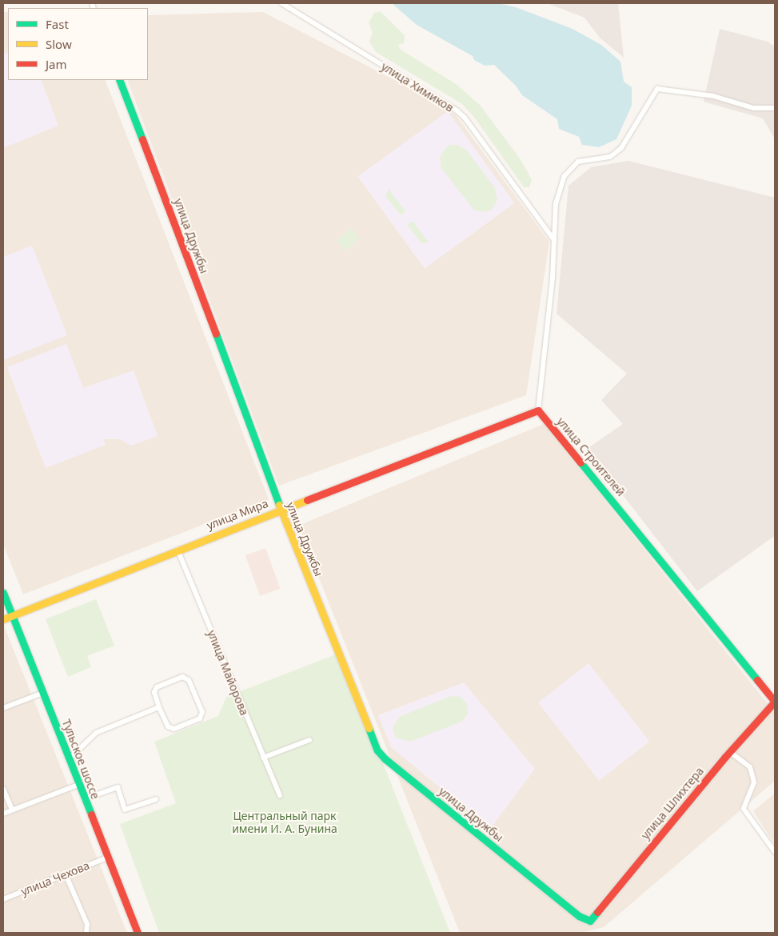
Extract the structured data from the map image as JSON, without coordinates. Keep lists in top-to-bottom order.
{
  "streets": {
    "street": [
      "улица Химиков",
      "улица Дружбы",
      "улица Строителей",
      "улица Мира",
      "улица Майорова",
      "Тульское шоссе",
      "улица Шлихтера",
      "улица Чехова"
    ]
  },
  "crossings": [
    ["улица Дружбы", "улица Мира"],
    ["улица Дружбы", "улица Шлихтера"],
    ["улица Строителей", "улица Мира"],
    ["улица Строителей", "улица Шлихтера"],
    ["улица Мира", "улица Майорова"],
    ["улица Мира", "Тульское шоссе"],
    ["Тульское шоссе", "улица Чехова"]
  ],
  "parks": ["Центральный парк имени И. А. Бунина"],
  "legend": ["Fast", "Slow", "Jam"]
}
